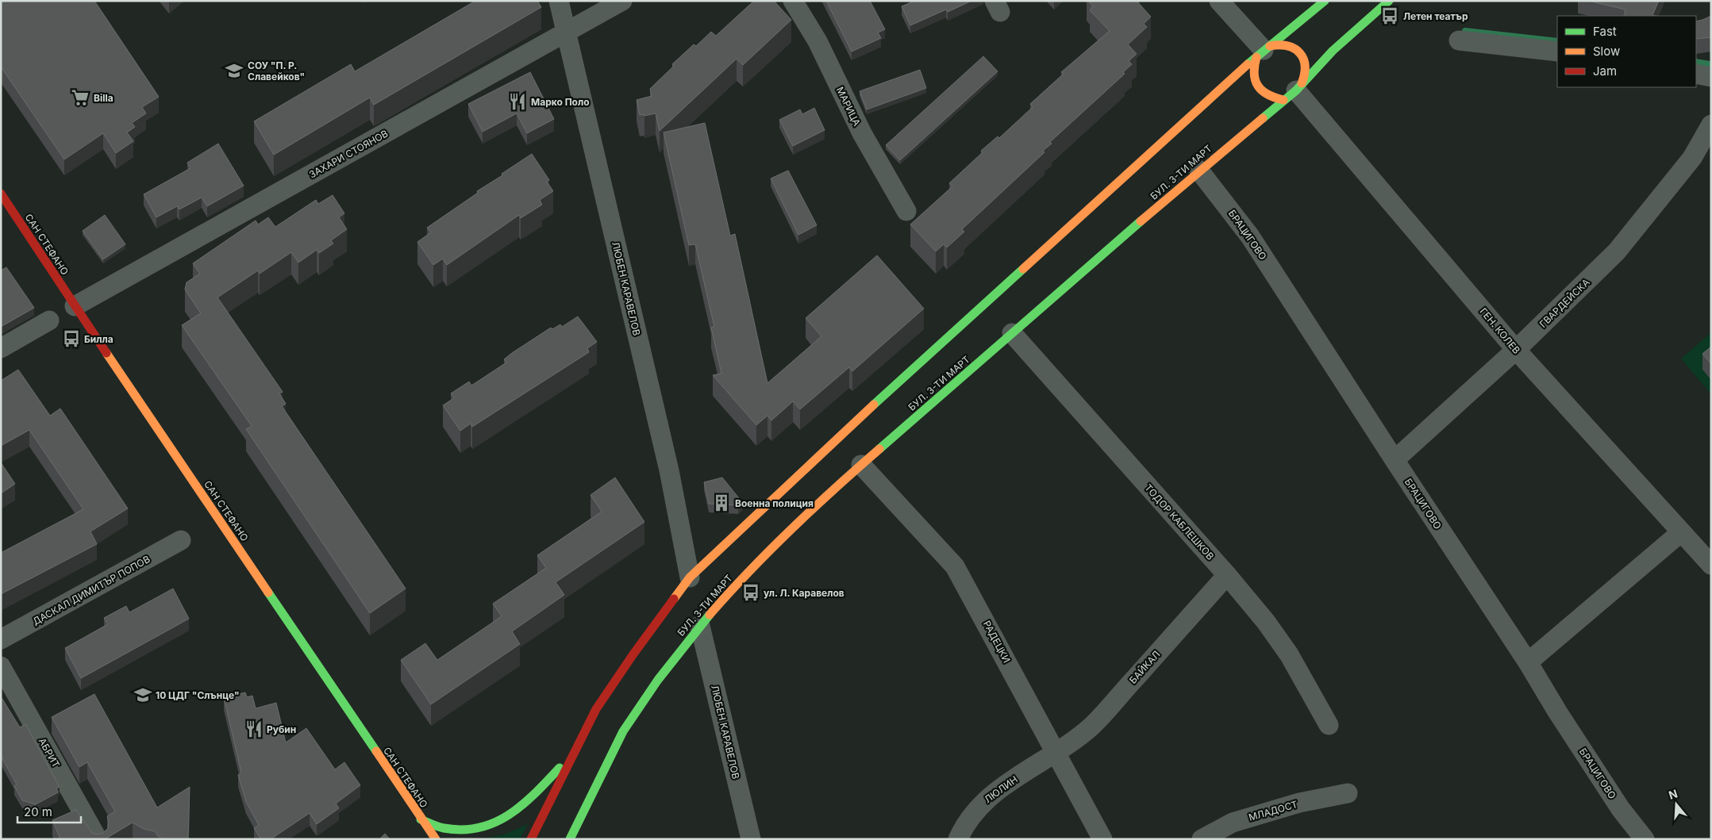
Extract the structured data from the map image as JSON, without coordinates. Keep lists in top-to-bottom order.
{
  "streets": {
    "main road": ["БУЛ. 3-ТИ МАРТ", "САН СТЕФАНО"],
    "street": [
      "МАРИЦА",
      "ЗАХАРИ СТОЯНОВ",
      "БРАЦИГОВО",
      "ЛЮБЕН КАРАВЕЛОВ",
      "ГВАРДЕЙСКА",
      "ГЕН. КОЛЕВ",
      "ТОДОР КАБЛЕШКОВ",
      "ДАСКАЛ ДИМИТЪР ПОПОВ",
      "РАДЕЦКИ",
      "БАЙКАЛ",
      "АБРИТ",
      "ЛЮЛИН",
      "МЛАДОСТ"
    ]
  },
  "crossings": [
    ["ЗАХАРИ СТОЯНОВ", "САН СТЕФАНО"],
    ["ЗАХАРИ СТОЯНОВ", "ЛЮБЕН КАРАВЕЛОВ"],
    ["БУЛ. 3-ТИ МАРТ", "БРАЦИГОВО"],
    ["БУЛ. 3-ТИ МАРТ", "ЛЮБЕН КАРАВЕЛОВ"],
    ["БУЛ. 3-ТИ МАРТ", "ГЕН. КОЛЕВ"],
    ["БУЛ. 3-ТИ МАРТ", "ТОДОР КАБЛЕШКОВ"],
    ["БУЛ. 3-ТИ МАРТ", "РАДЕЦКИ"],
    ["БРАЦИГОВО", "ГВАРДЕЙСКА"],
    ["ГВАРДЕЙСКА", "ГЕН. КОЛЕВ"],
    ["ТОДОР КАБЛЕШКОВ", "БАЙКАЛ"],
    ["РАДЕЦКИ", "БАЙКАЛ"],
    ["РАДЕЦКИ", "ЛЮЛИН"],
    ["БАЙКАЛ", "ЛЮЛИН"]
  ],
  "places": {
    "bus stop": ["Летен театър", "Билла", "ул. Л. Каравелов"],
    "school or university": ["СОУ \"П. Р. Славейков\"", "10 ЦДГ \"Слънце\""],
    "supermarket": ["Billa"],
    "restaurant": ["Марко Поло", "Рубин"],
    "building": ["Военна полиция"]
  },
  "legend": ["Fast", "Slow", "Jam"],
  "scale_bar": "20 m",
  "north": "top"
}
